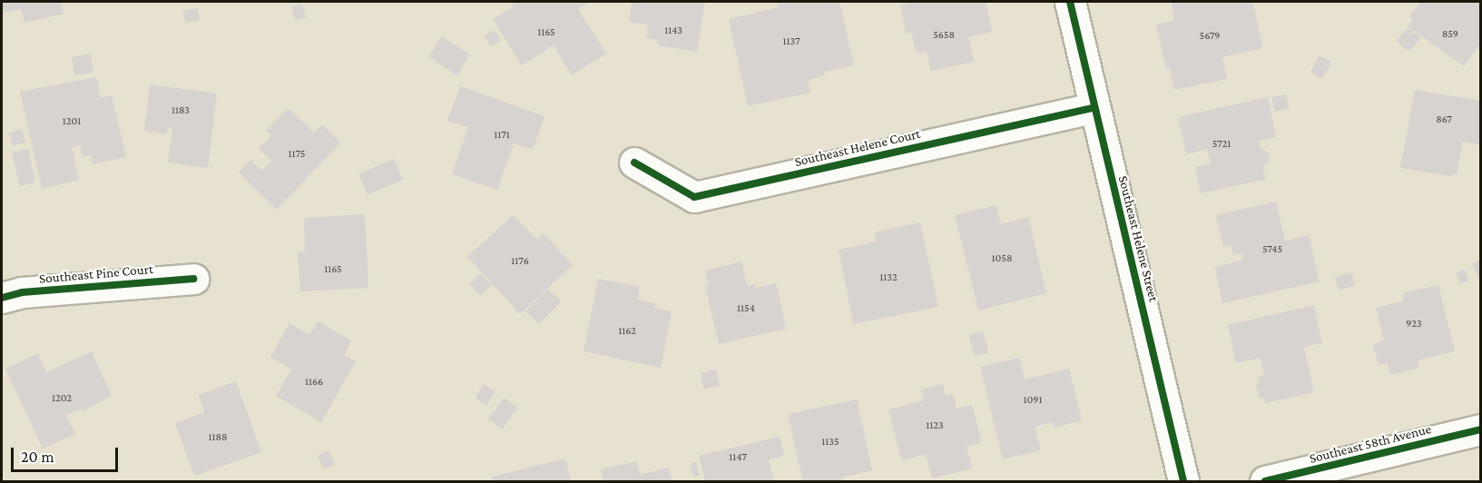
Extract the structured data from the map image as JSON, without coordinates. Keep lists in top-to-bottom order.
{
  "streets": {
    "street": [
      "Southeast Helene Court",
      "Southeast Helene Street",
      "Southeast Pine Court",
      "Southeast 58th Avenue"
    ]
  },
  "crossings": [
    ["Southeast Helene Court", "Southeast Helene Street"]
  ],
  "house_numbers": [
    "1143",
    "1165",
    "859",
    "5658",
    "5679",
    "1137",
    "1183",
    "867",
    "1201",
    "1171",
    "5721",
    "1175",
    "5745",
    "1058",
    "1176",
    "1165",
    "1132",
    "1154",
    "923",
    "1162",
    "1166",
    "1202",
    "1091",
    "1123",
    "1188",
    "1135",
    "1147"
  ],
  "scale_bar": "20 m"
}
